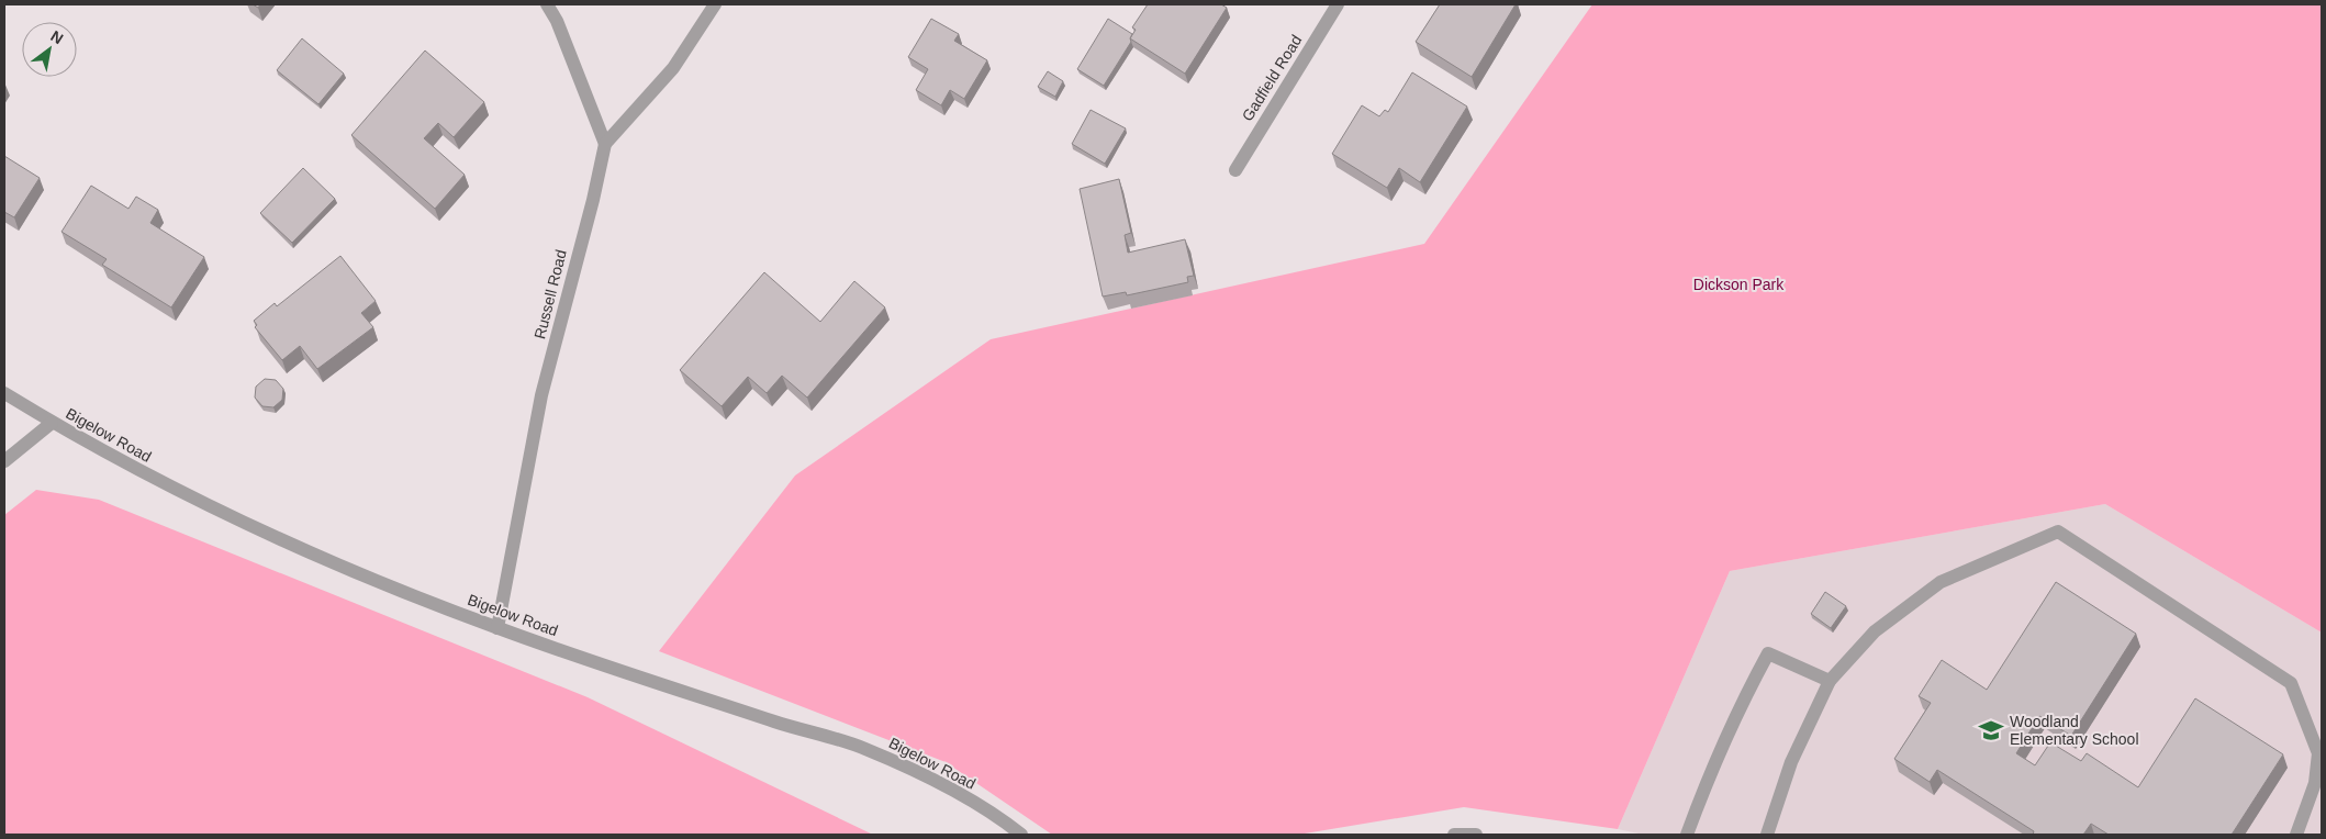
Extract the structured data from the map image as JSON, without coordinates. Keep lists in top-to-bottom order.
{
  "streets": {
    "street": ["Gadfield Road", "Russell Road", "Bigelow Road"]
  },
  "crossings": [
    ["Russell Road", "Bigelow Road"]
  ],
  "parks": ["Dickson Park"],
  "places": {
    "school or university": ["Woodland Elementary School"]
  },
  "north": "top right"
}
